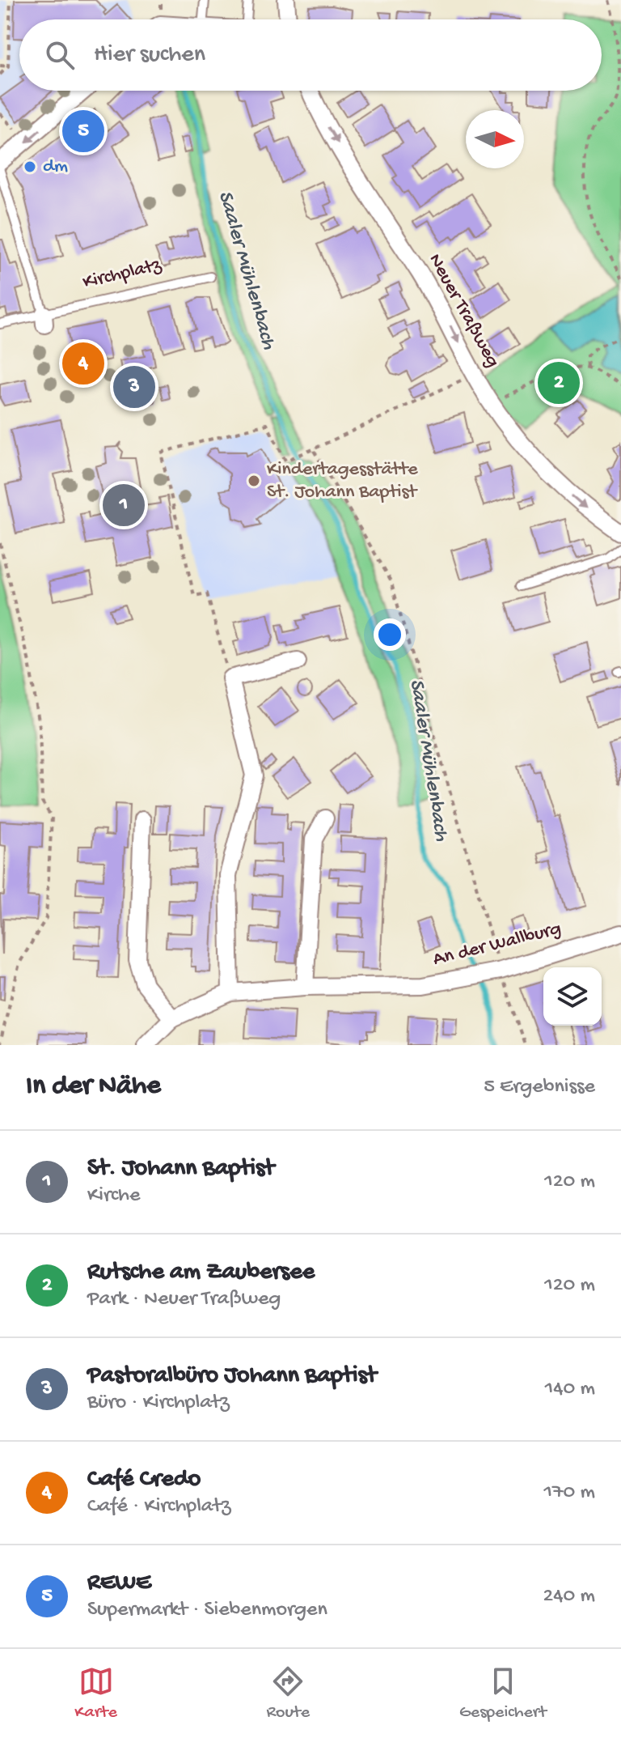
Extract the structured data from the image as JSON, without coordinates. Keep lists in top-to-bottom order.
{
  "streets": {
    "street": ["Neuer Traßweg", "An der Wallburg"],
    "lane": ["Kirchplatz"]
  },
  "one_way": ["Neuer Traßweg"],
  "water": ["Saaler Mühlenbach"],
  "places": ["dm", "Kindertagesstätte St. Johann Baptist"],
  "north": "right",
  "page": {
    "search": "Hier suchen",
    "pins": [
      "5",
      "4",
      "2",
      "3",
      "1"
    ],
    "heading": ["In der Nähe", "5 Ergebnisse"],
    "list": [
      {
        "mark": "1",
        "name": "St. Johann Baptist",
        "note": "Kirche",
        "value": "120 m"
      },
      {
        "mark": "2",
        "name": "Rutsche am Zaubersee",
        "note": "Park · Neuer Traßweg",
        "value": "120 m"
      },
      {
        "mark": "3",
        "name": "Pastoralbüro Johann Baptist",
        "note": "Büro · Kirchplatz",
        "value": "140 m"
      },
      {
        "mark": "4",
        "name": "Café Credo",
        "note": "Café · Kirchplatz",
        "value": "170 m"
      },
      {
        "mark": "5",
        "name": "REWE",
        "note": "Supermarkt · Siebenmorgen",
        "value": "240 m"
      }
    ],
    "nav": ["Karte", "Route", "Gespeichert"]
  }
}
